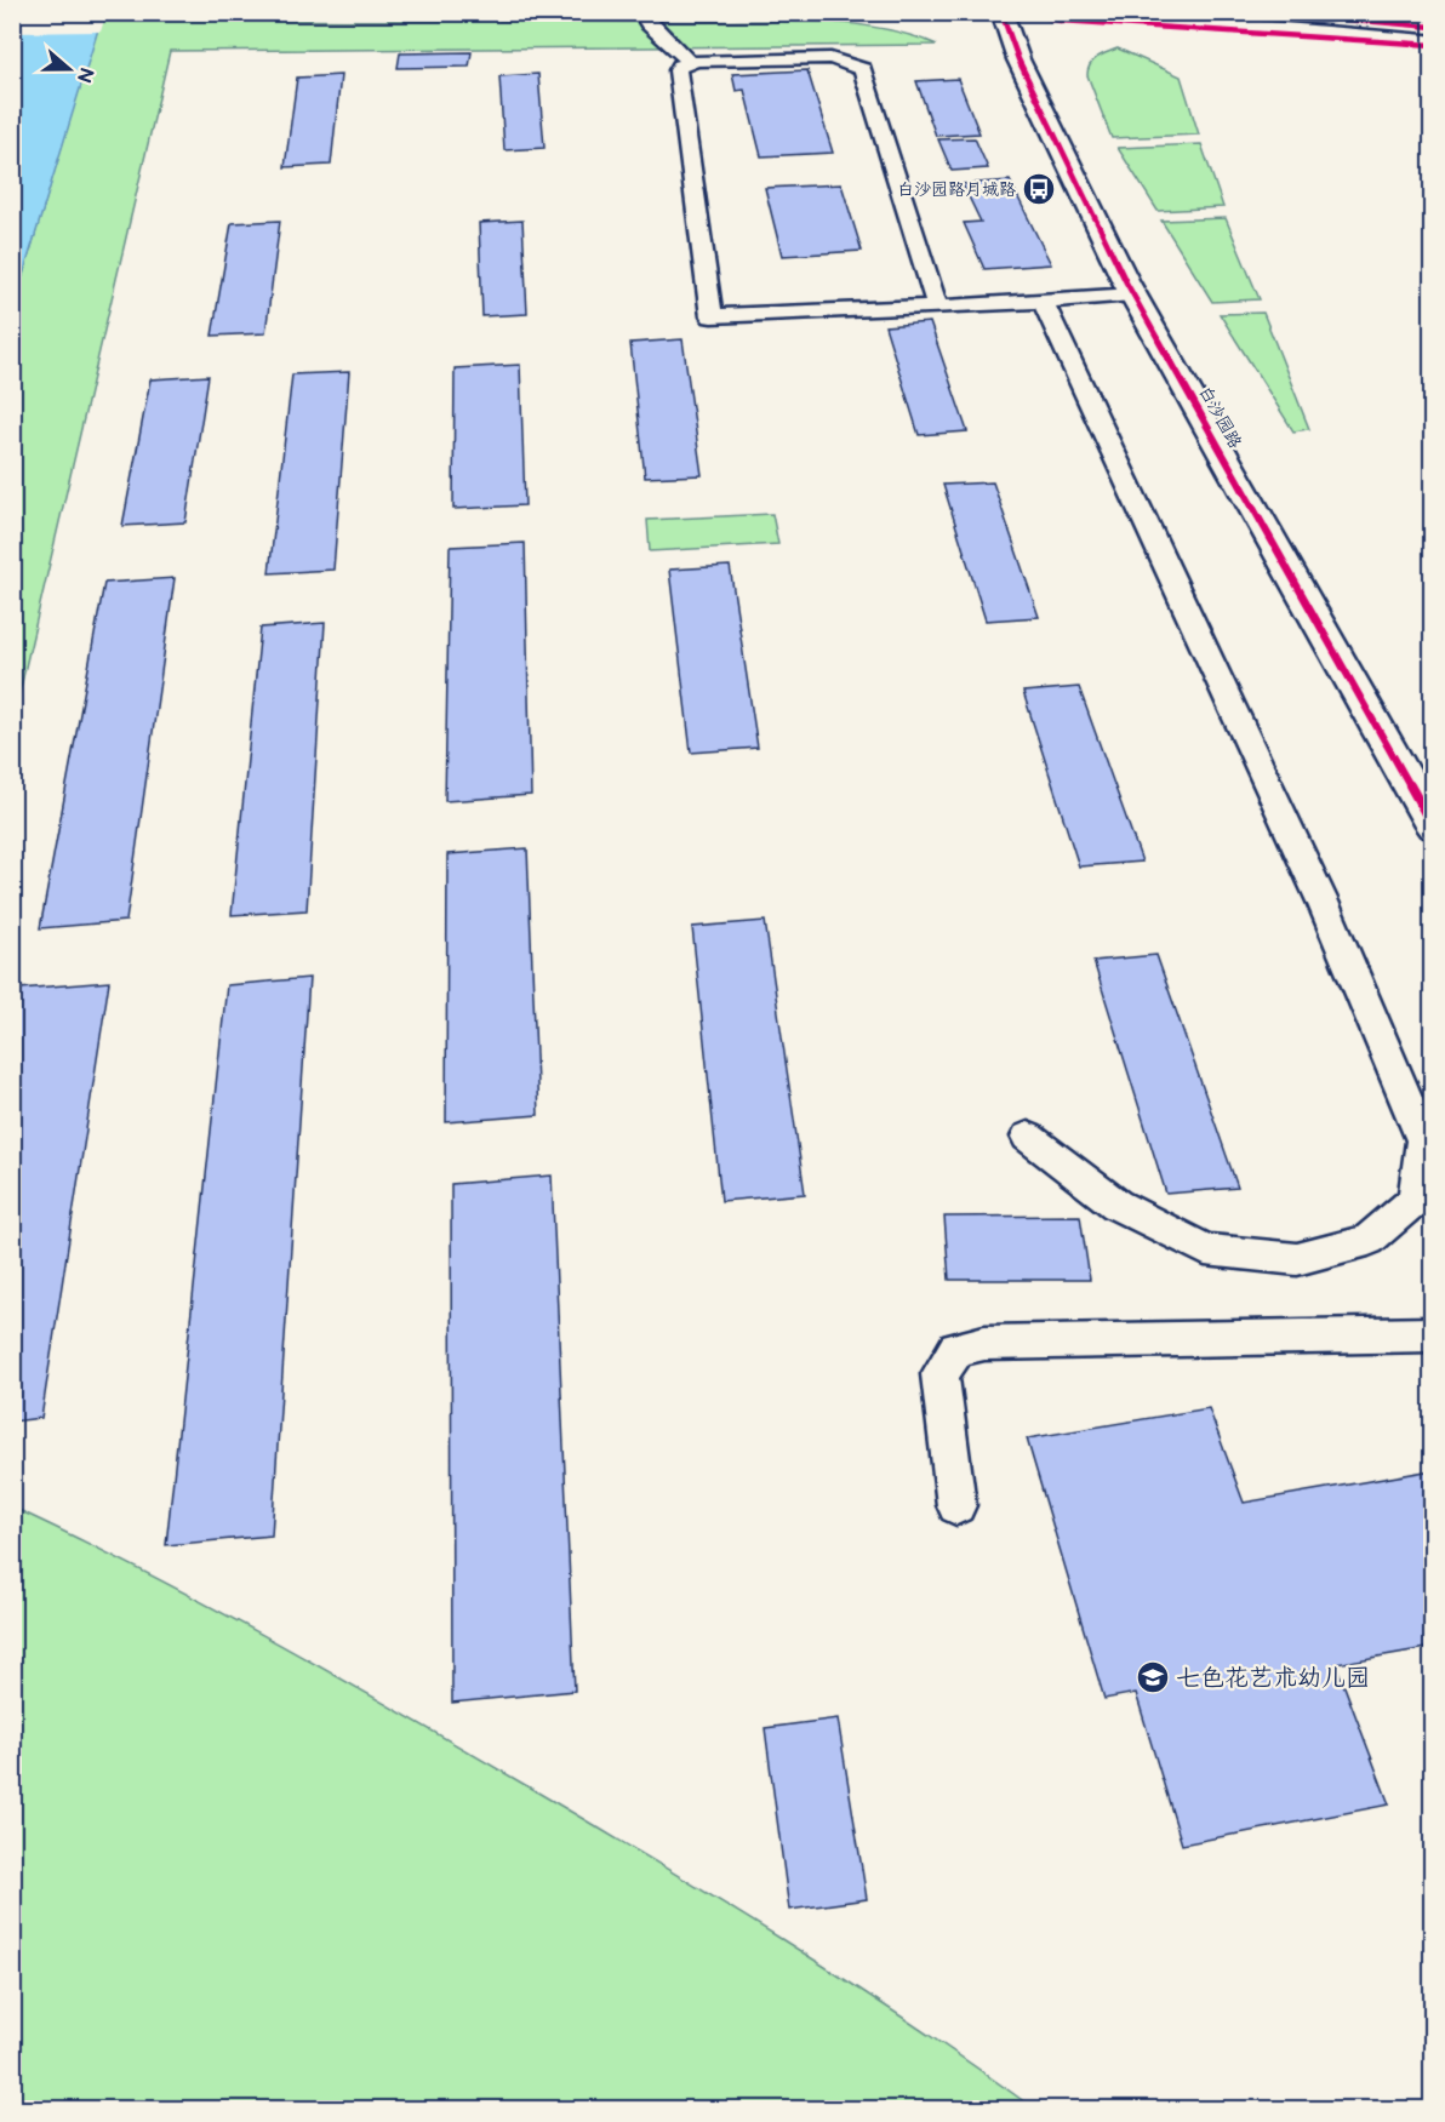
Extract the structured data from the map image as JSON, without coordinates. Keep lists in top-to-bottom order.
{
  "streets": {
    "street": ["白沙园路"]
  },
  "places": {
    "bus stop": ["白沙园路月城路"],
    "school or university": ["七色花艺术幼儿园"]
  },
  "north": "right"
}
